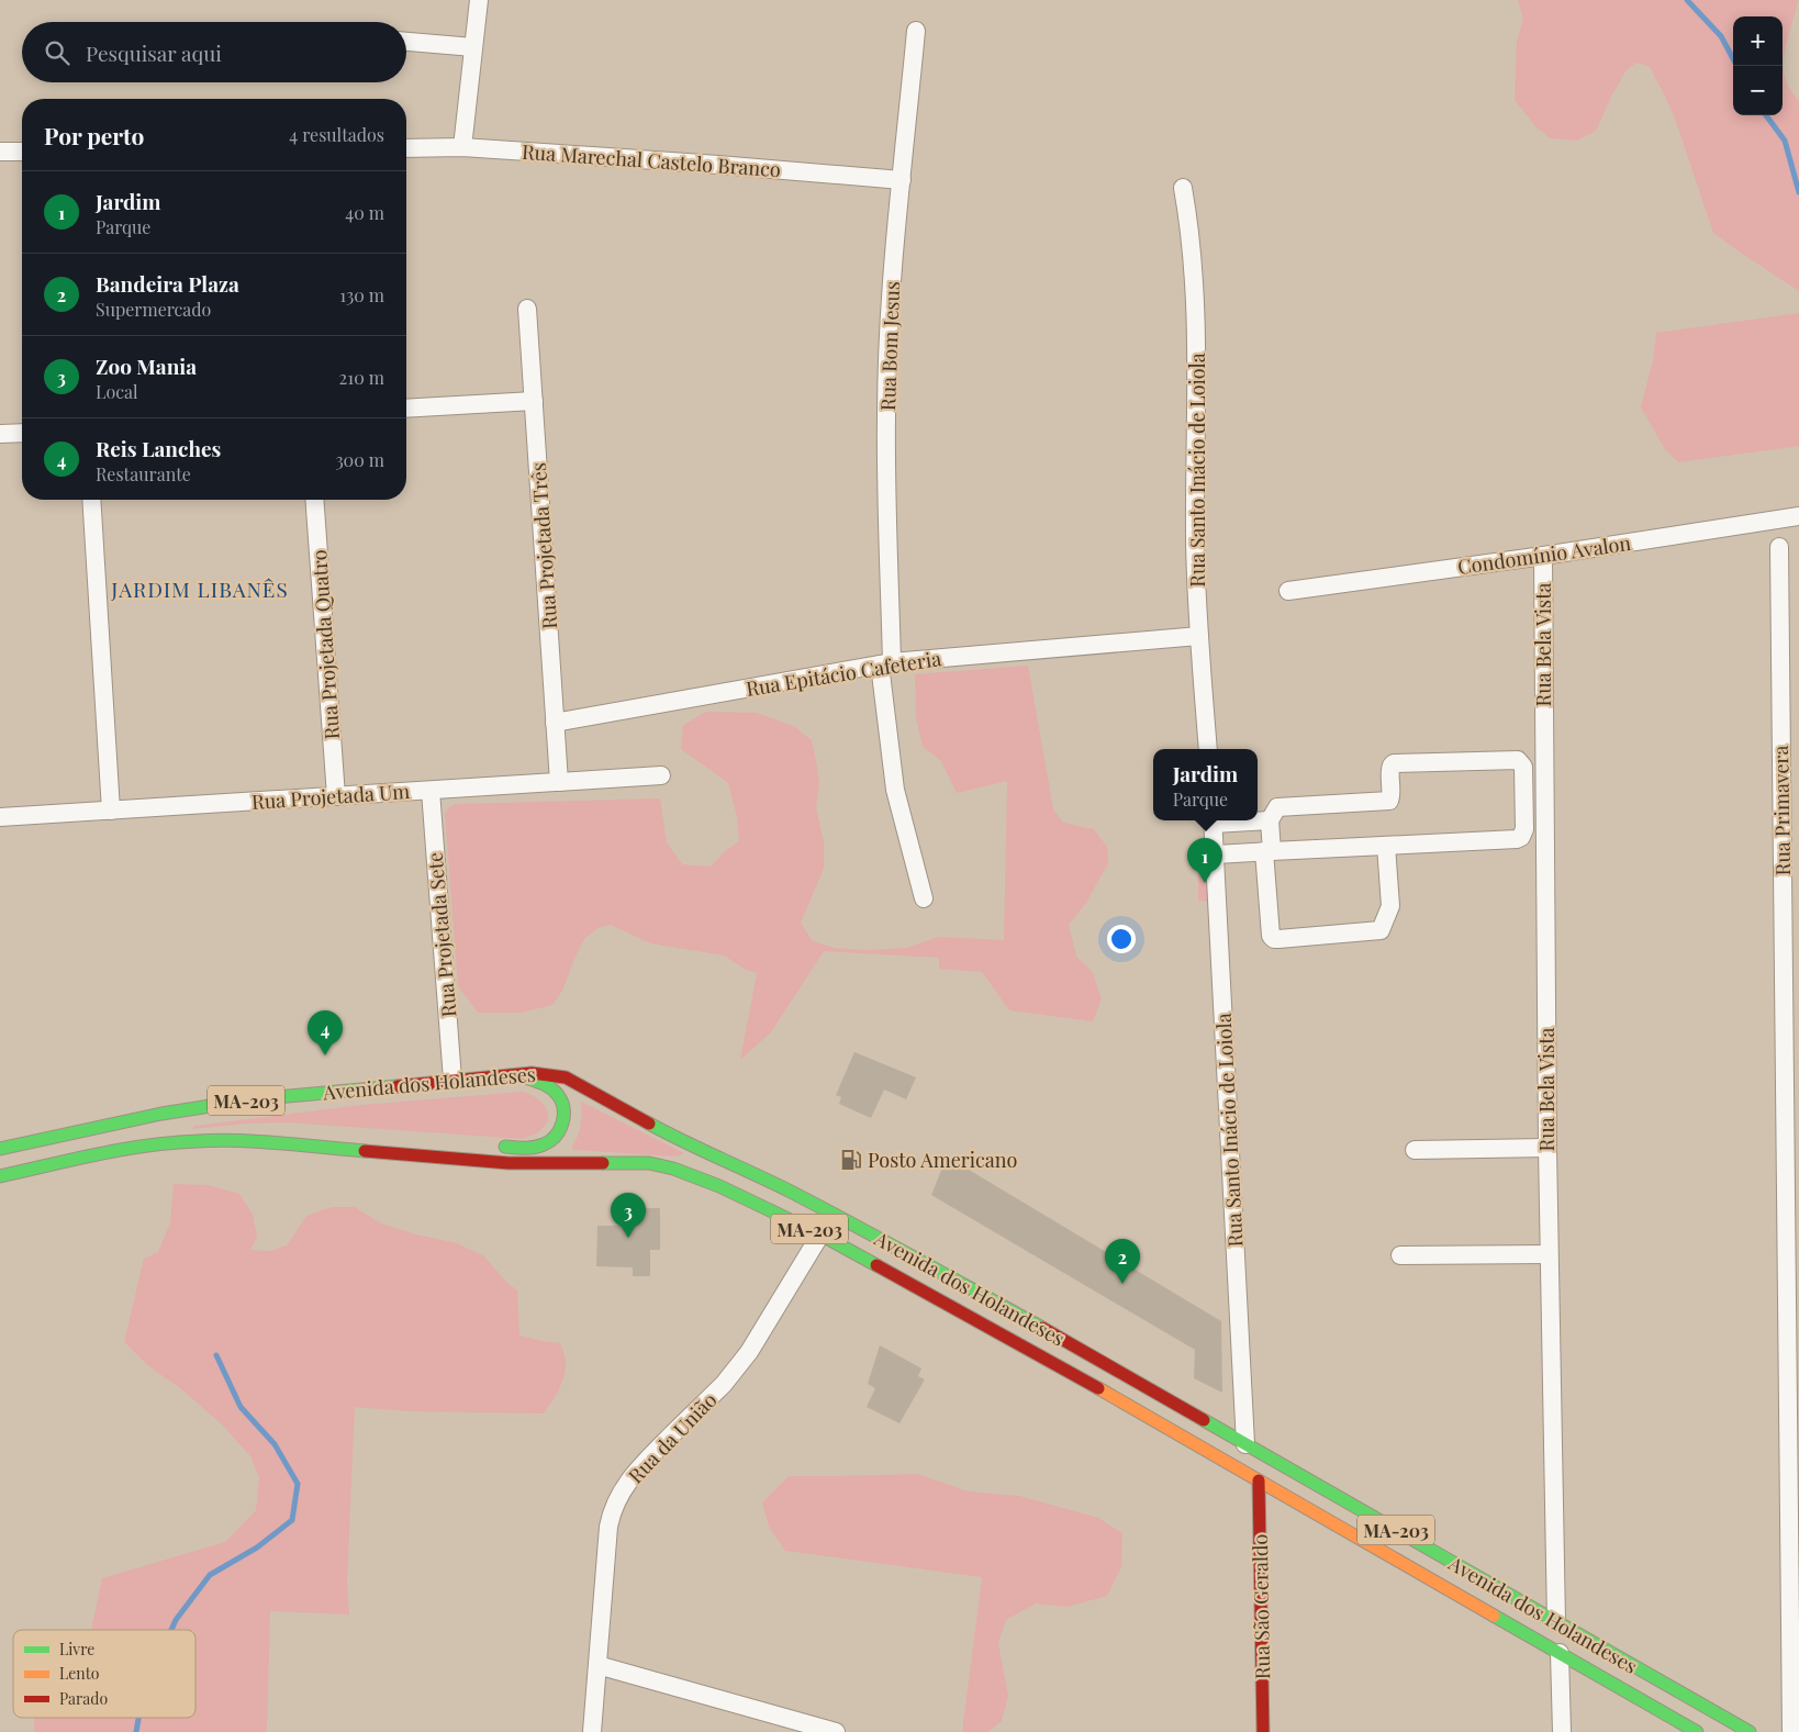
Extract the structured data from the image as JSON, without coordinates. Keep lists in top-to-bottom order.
{
  "streets": {
    "main road": ["Avenida dos Holandeses", "MA-203", "Rua São Geraldo"],
    "street": [
      "Rua Marechal Castelo Branco",
      "Rua Bom Jesus",
      "Rua Santo Inácio de Loiola",
      "Rua Projetada Três",
      "Condomínio Avalon",
      "Rua Projetada Quatro",
      "Rua Bela Vista",
      "Rua Epitácio Cafeteria",
      "Rua Projetada Um",
      "Rua Primavera",
      "Rua Projetada Sete",
      "Rua da União"
    ]
  },
  "crossings": [
    ["Rua Marechal Castelo Branco", "Rua Bom Jesus"],
    ["Rua Bom Jesus", "Rua Epitácio Cafeteria"],
    ["Rua Santo Inácio de Loiola", "Rua Epitácio Cafeteria"],
    ["Rua Santo Inácio de Loiola", "Avenida dos Holandeses"],
    ["Rua Projetada Três", "Rua Epitácio Cafeteria"],
    ["Rua Projetada Três", "Rua Projetada Um"],
    ["Condomínio Avalon", "Rua Bela Vista"],
    ["Rua Projetada Quatro", "Rua Projetada Um"],
    ["Rua Bela Vista", "Avenida dos Holandeses"],
    ["Rua Projetada Um", "Rua Projetada Sete"],
    ["Rua Projetada Sete", "Avenida dos Holandeses"],
    ["Avenida dos Holandeses", "Rua da União"],
    ["Avenida dos Holandeses", "Rua São Geraldo"]
  ],
  "districts": ["JARDIM LIBANÊS"],
  "places": {
    "fuel station": ["Posto Americano"]
  },
  "legend": ["Livre", "Lento", "Parado"],
  "page": {
    "map_buttons": ["+", "−"],
    "search": "Pesquisar aqui",
    "heading": ["Por perto", "4 resultados"],
    "list": [
      {
        "mark": "1",
        "name": "Jardim",
        "note": "Parque",
        "value": "40 m"
      },
      {
        "mark": "2",
        "name": "Bandeira Plaza",
        "note": "Supermercado",
        "value": "130 m"
      },
      {
        "mark": "3",
        "name": "Zoo Mania",
        "note": "Local",
        "value": "210 m"
      },
      {
        "mark": "4",
        "name": "Reis Lanches",
        "note": "Restaurante",
        "value": "300 m"
      }
    ],
    "popup": ["Jardim", "Parque"],
    "pins": [
      "1",
      "4",
      "3",
      "2"
    ]
  }
}
